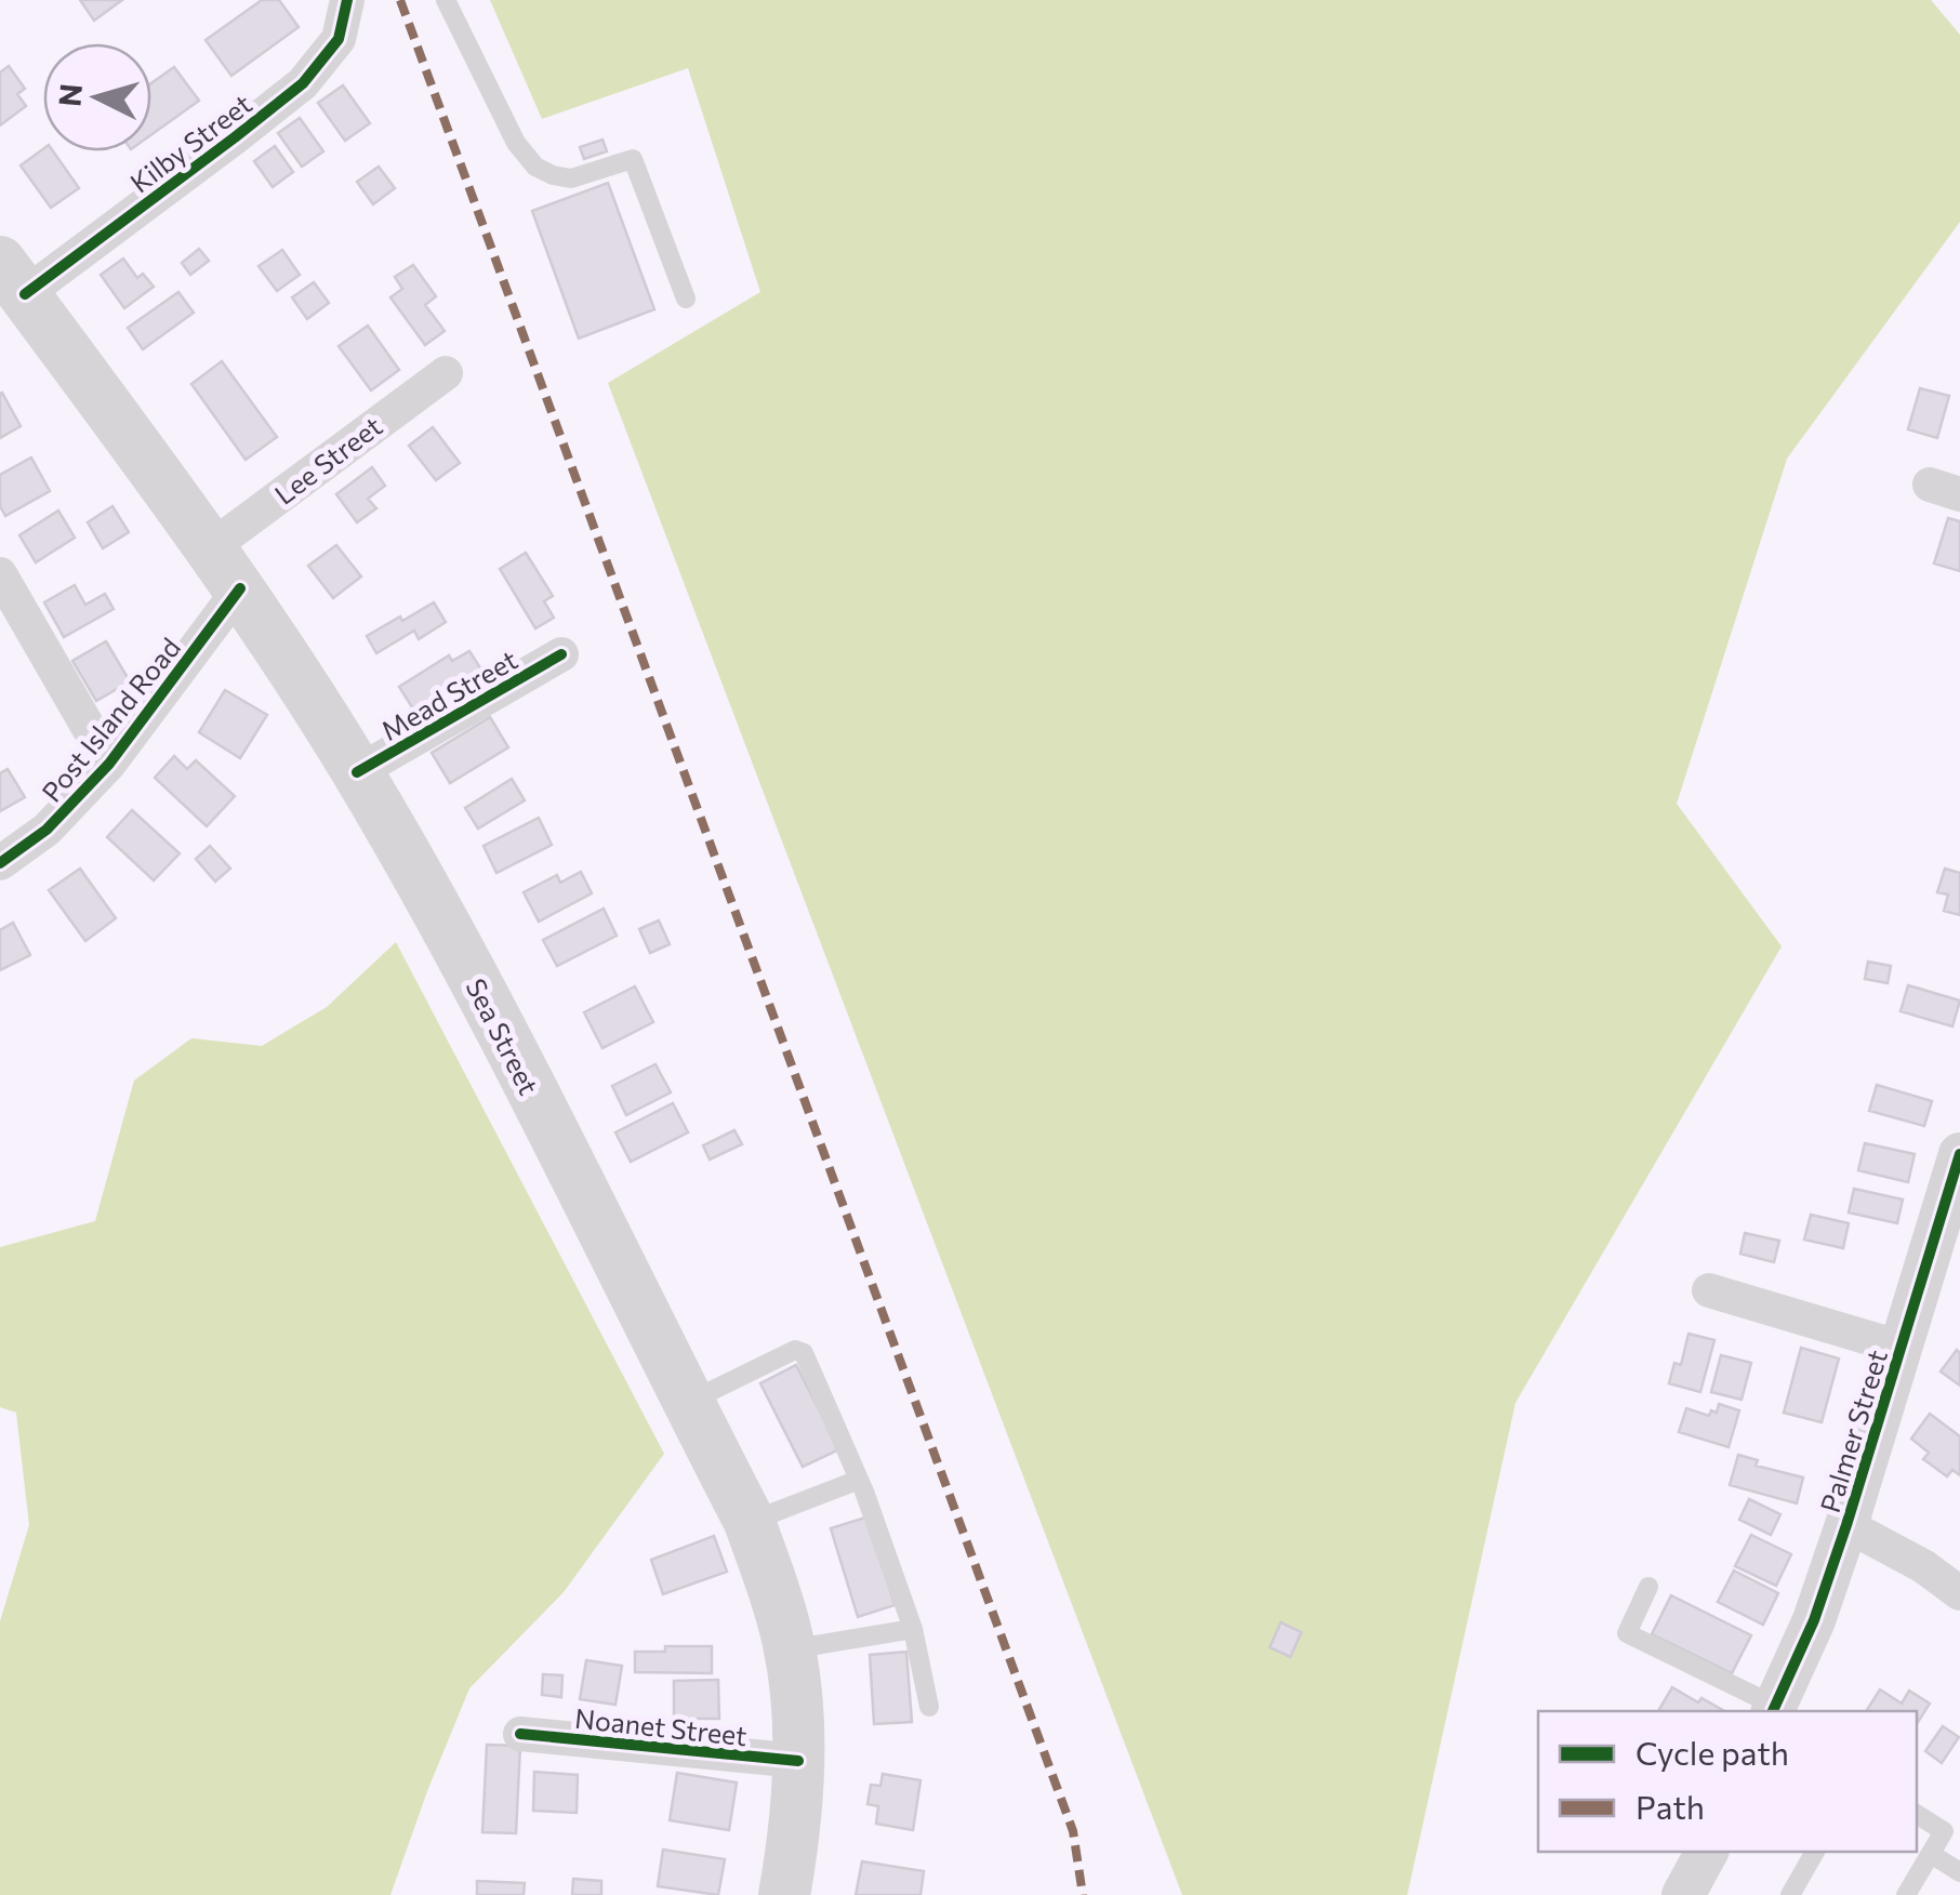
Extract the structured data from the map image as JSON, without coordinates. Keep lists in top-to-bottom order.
{
  "streets": {
    "main road": ["Sea Street"],
    "street": [
      "Kilby Street",
      "Lee Street",
      "Mead Street",
      "Post Island Road",
      "Palmer Street",
      "Noanet Street"
    ]
  },
  "crossings": [
    ["Kilby Street", "Sea Street"],
    ["Lee Street", "Sea Street"],
    ["Mead Street", "Sea Street"],
    ["Post Island Road", "Sea Street"],
    ["Sea Street", "Noanet Street"]
  ],
  "legend": ["Cycle path", "Path"],
  "north": "left"
}
